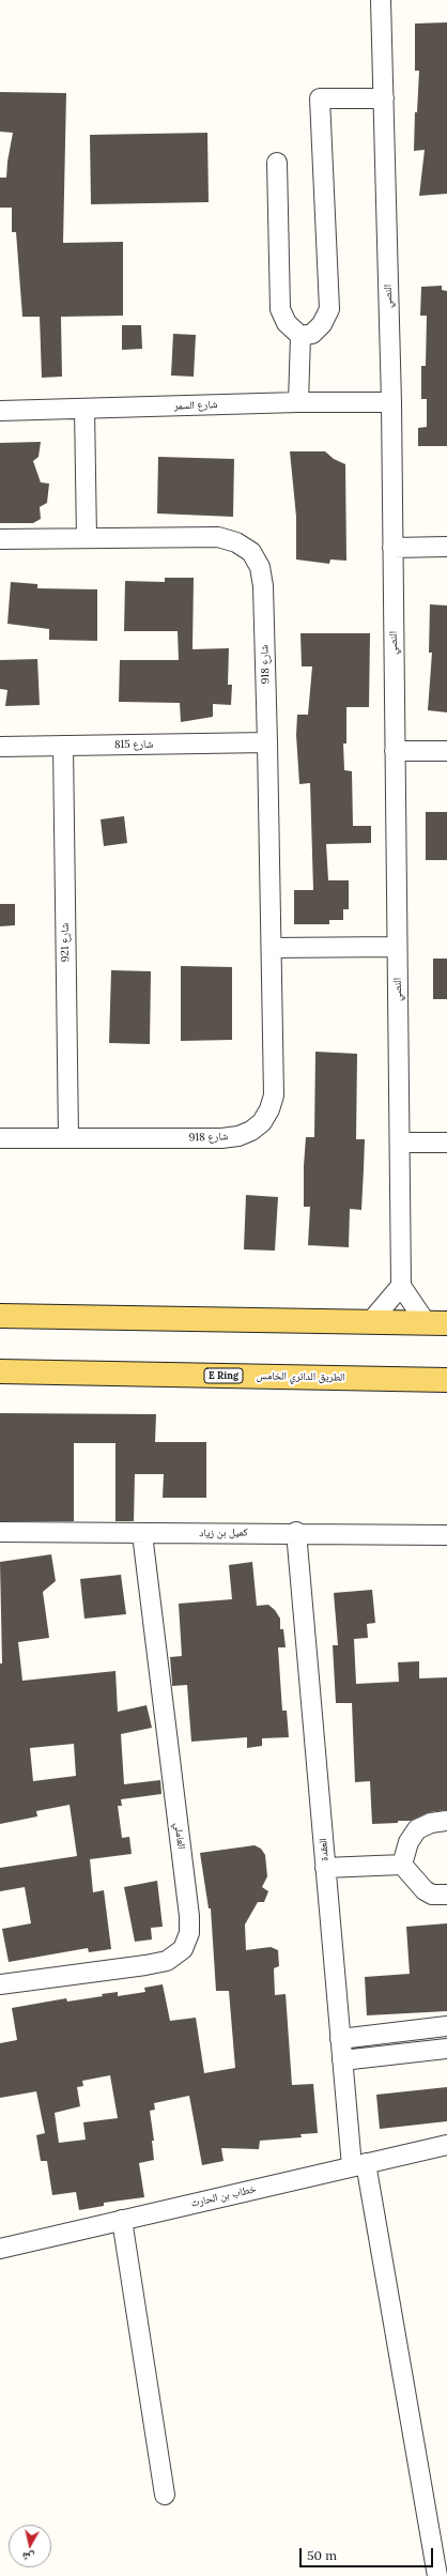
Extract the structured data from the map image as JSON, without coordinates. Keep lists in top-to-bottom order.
{
  "streets": {
    "main road": ["E Ring", "الطريق الدائري الخامس"],
    "street": [
      "النصي",
      "شارع السمر",
      "شارع 918",
      "شارع 815",
      "شارع 921",
      "كميل بن زياد",
      "العاملي",
      "العقدة",
      "خطاب بن الحارث"
    ]
  },
  "crossings": [
    ["النصي", "شارع السمر"],
    ["شارع 918", "شارع 815"],
    ["شارع 918", "شارع 921"],
    ["شارع 815", "شارع 921"],
    ["كميل بن زياد", "العاملي"],
    ["كميل بن زياد", "العقدة"],
    ["العقدة", "خطاب بن الحارث"]
  ],
  "scale_bar": "50 m",
  "north": "bottom"
}
